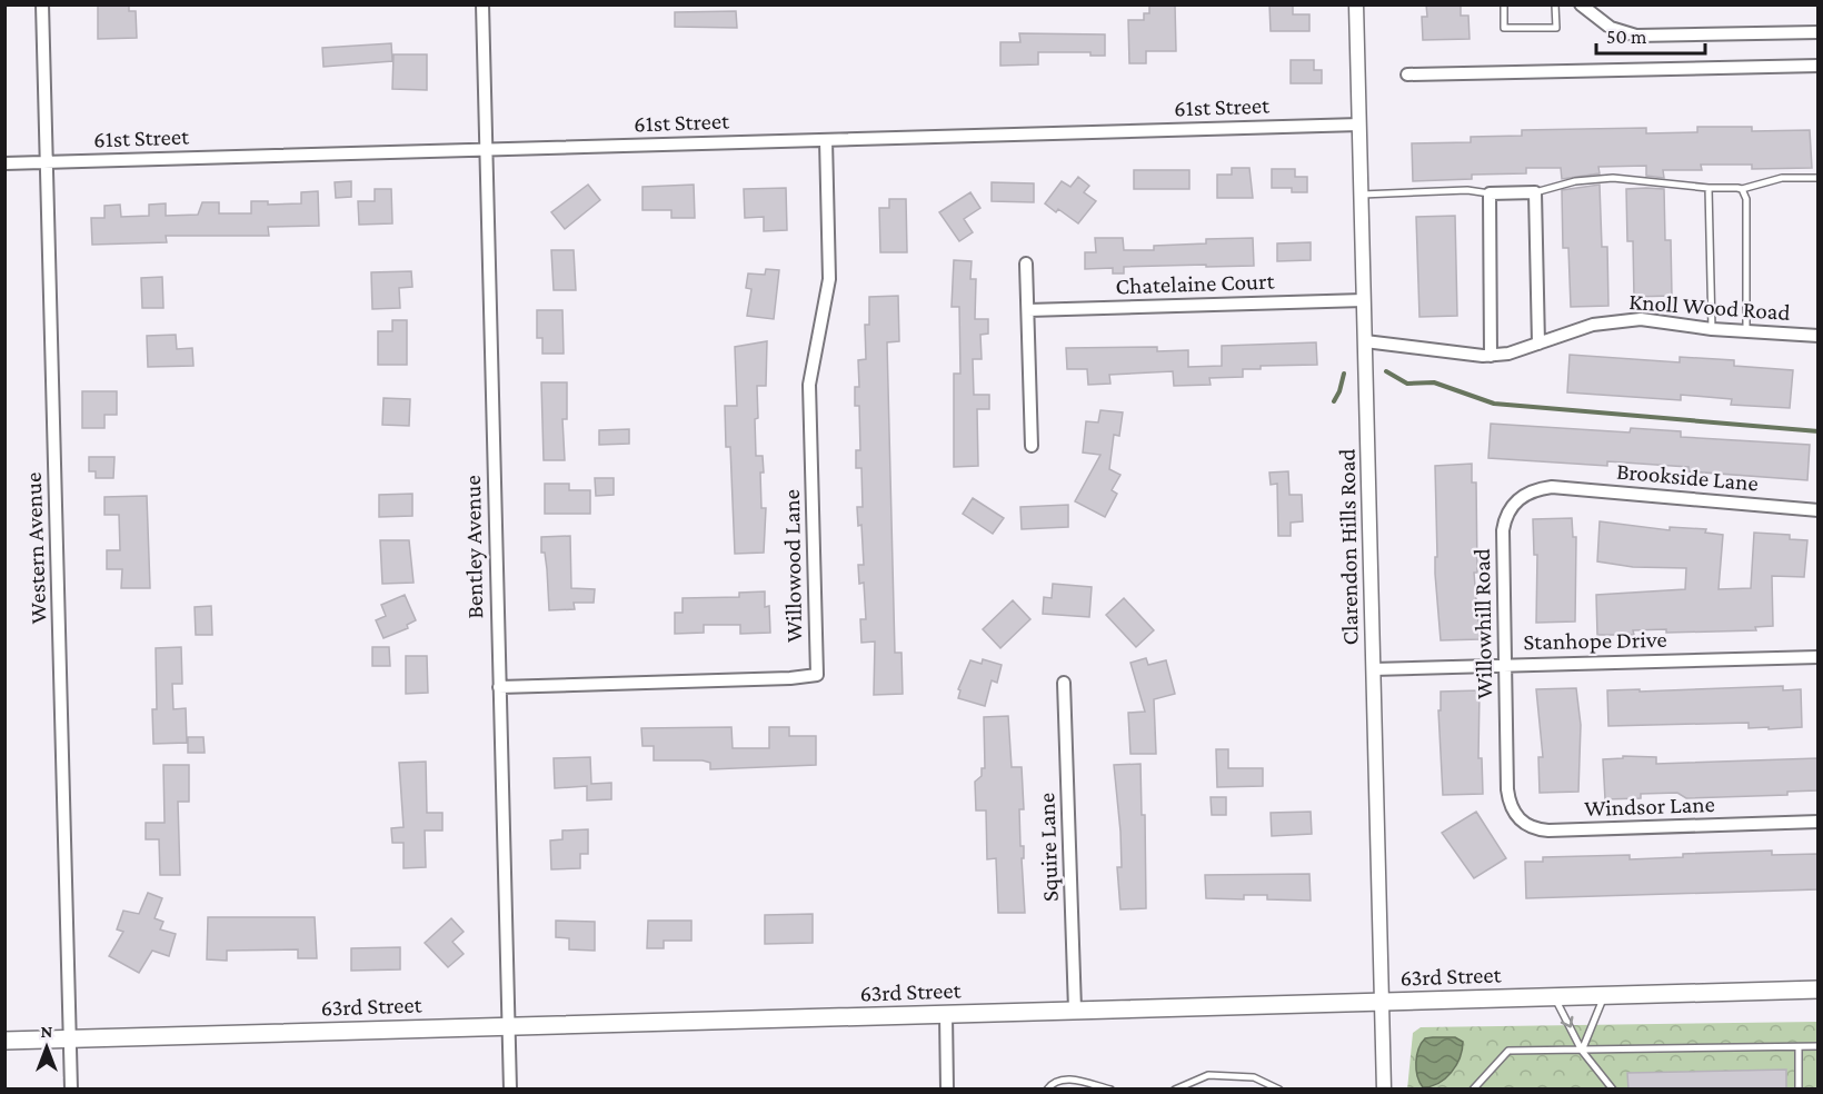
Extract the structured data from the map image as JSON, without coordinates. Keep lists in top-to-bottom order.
{
  "streets": {
    "main road": ["63rd Street"],
    "street": [
      "61st Street",
      "Chatelaine Court",
      "Knoll Wood Road",
      "Brookside Lane",
      "Bentley Avenue",
      "Clarendon Hills Road",
      "Western Avenue",
      "Willowood Lane",
      "Willowhill Road",
      "Stanhope Drive",
      "Windsor Lane",
      "Squire Lane"
    ]
  },
  "crossings": [
    ["61st Street", "Bentley Avenue"],
    ["61st Street", "Clarendon Hills Road"],
    ["61st Street", "Western Avenue"],
    ["61st Street", "Willowood Lane"],
    ["Chatelaine Court", "Clarendon Hills Road"],
    ["Knoll Wood Road", "Clarendon Hills Road"],
    ["Brookside Lane", "Willowhill Road"],
    ["Bentley Avenue", "Willowood Lane"],
    ["Bentley Avenue", "63rd Street"],
    ["Clarendon Hills Road", "Stanhope Drive"],
    ["Clarendon Hills Road", "63rd Street"],
    ["Western Avenue", "63rd Street"],
    ["Willowhill Road", "Stanhope Drive"],
    ["Willowhill Road", "Windsor Lane"],
    ["Squire Lane", "63rd Street"]
  ],
  "scale_bar": "50 m",
  "north": "top"
}
